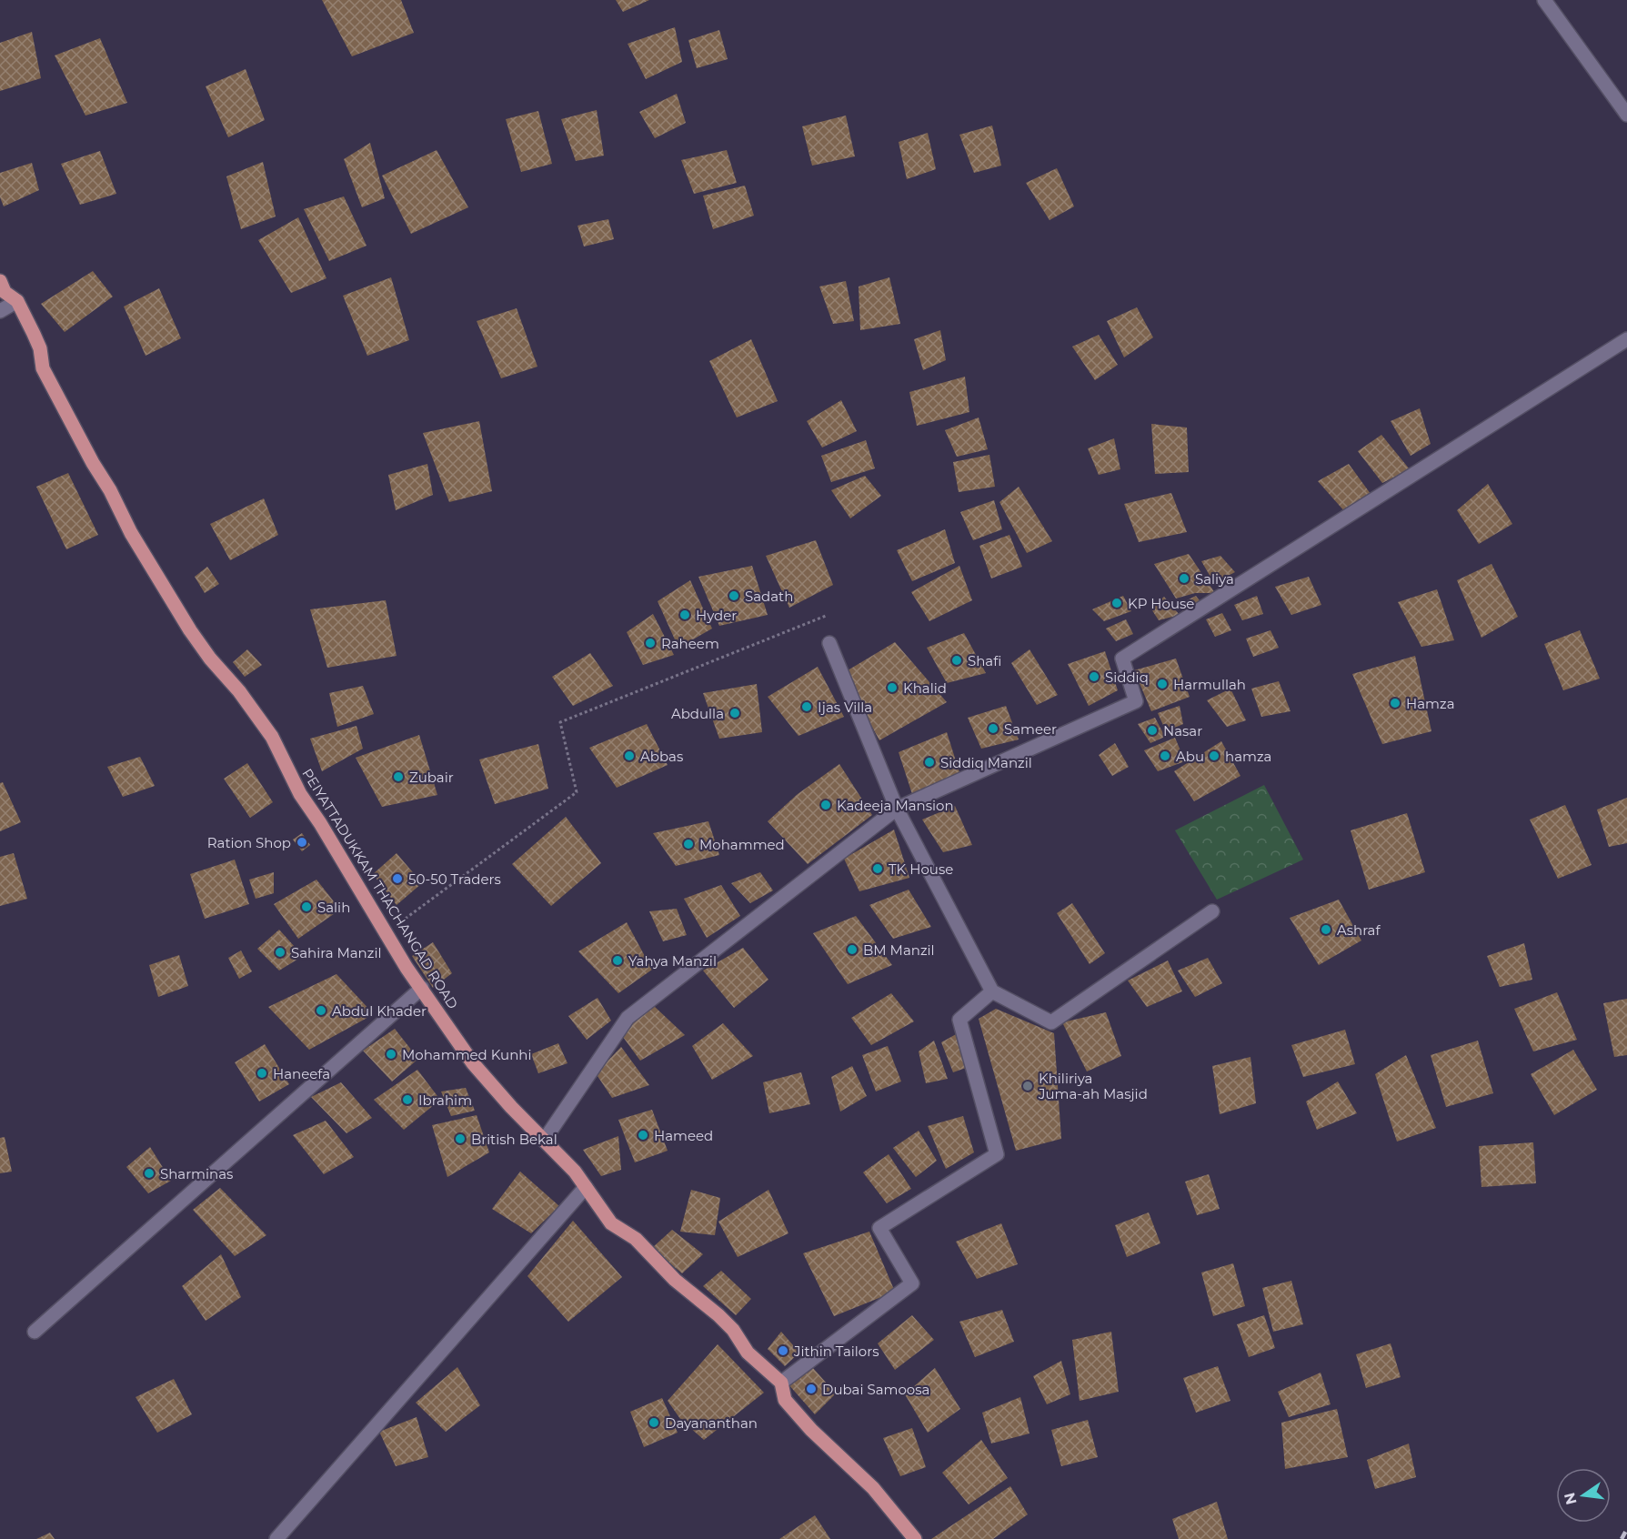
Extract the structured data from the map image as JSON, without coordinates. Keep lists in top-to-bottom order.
{
  "streets": {
    "main road": ["PEIYATTADUKKAM THACHANGAD ROAD"]
  },
  "places": [
    "Saliya",
    "Sadath",
    "KP House",
    "Hyder",
    "Raheem",
    "Shafi",
    "Siddiq",
    "Harmullah",
    "Khalid",
    "Hamza",
    "Ijas Villa",
    "Abdulla",
    "Sameer",
    "Nasar",
    "Abbas",
    "Abu",
    "hamza",
    "Siddiq Manzil",
    "Zubair",
    "Kadeeja Mansion",
    "Ration Shop",
    "Mohammed",
    "TK House",
    "50-50 Traders",
    "Salih",
    "Ashraf",
    "BM Manzil",
    "Sahira Manzil",
    "Yahya Manzil",
    "Abdul Khader",
    "Mohammed Kunhi",
    "Haneefa",
    "Khiliriya Juma-ah Masjid",
    "Ibrahim",
    "Hameed",
    "British Bekal",
    "Sharminas",
    "Jithin Tailors",
    "Dubai Samoosa",
    "Dayananthan"
  ],
  "north": "left"
}
